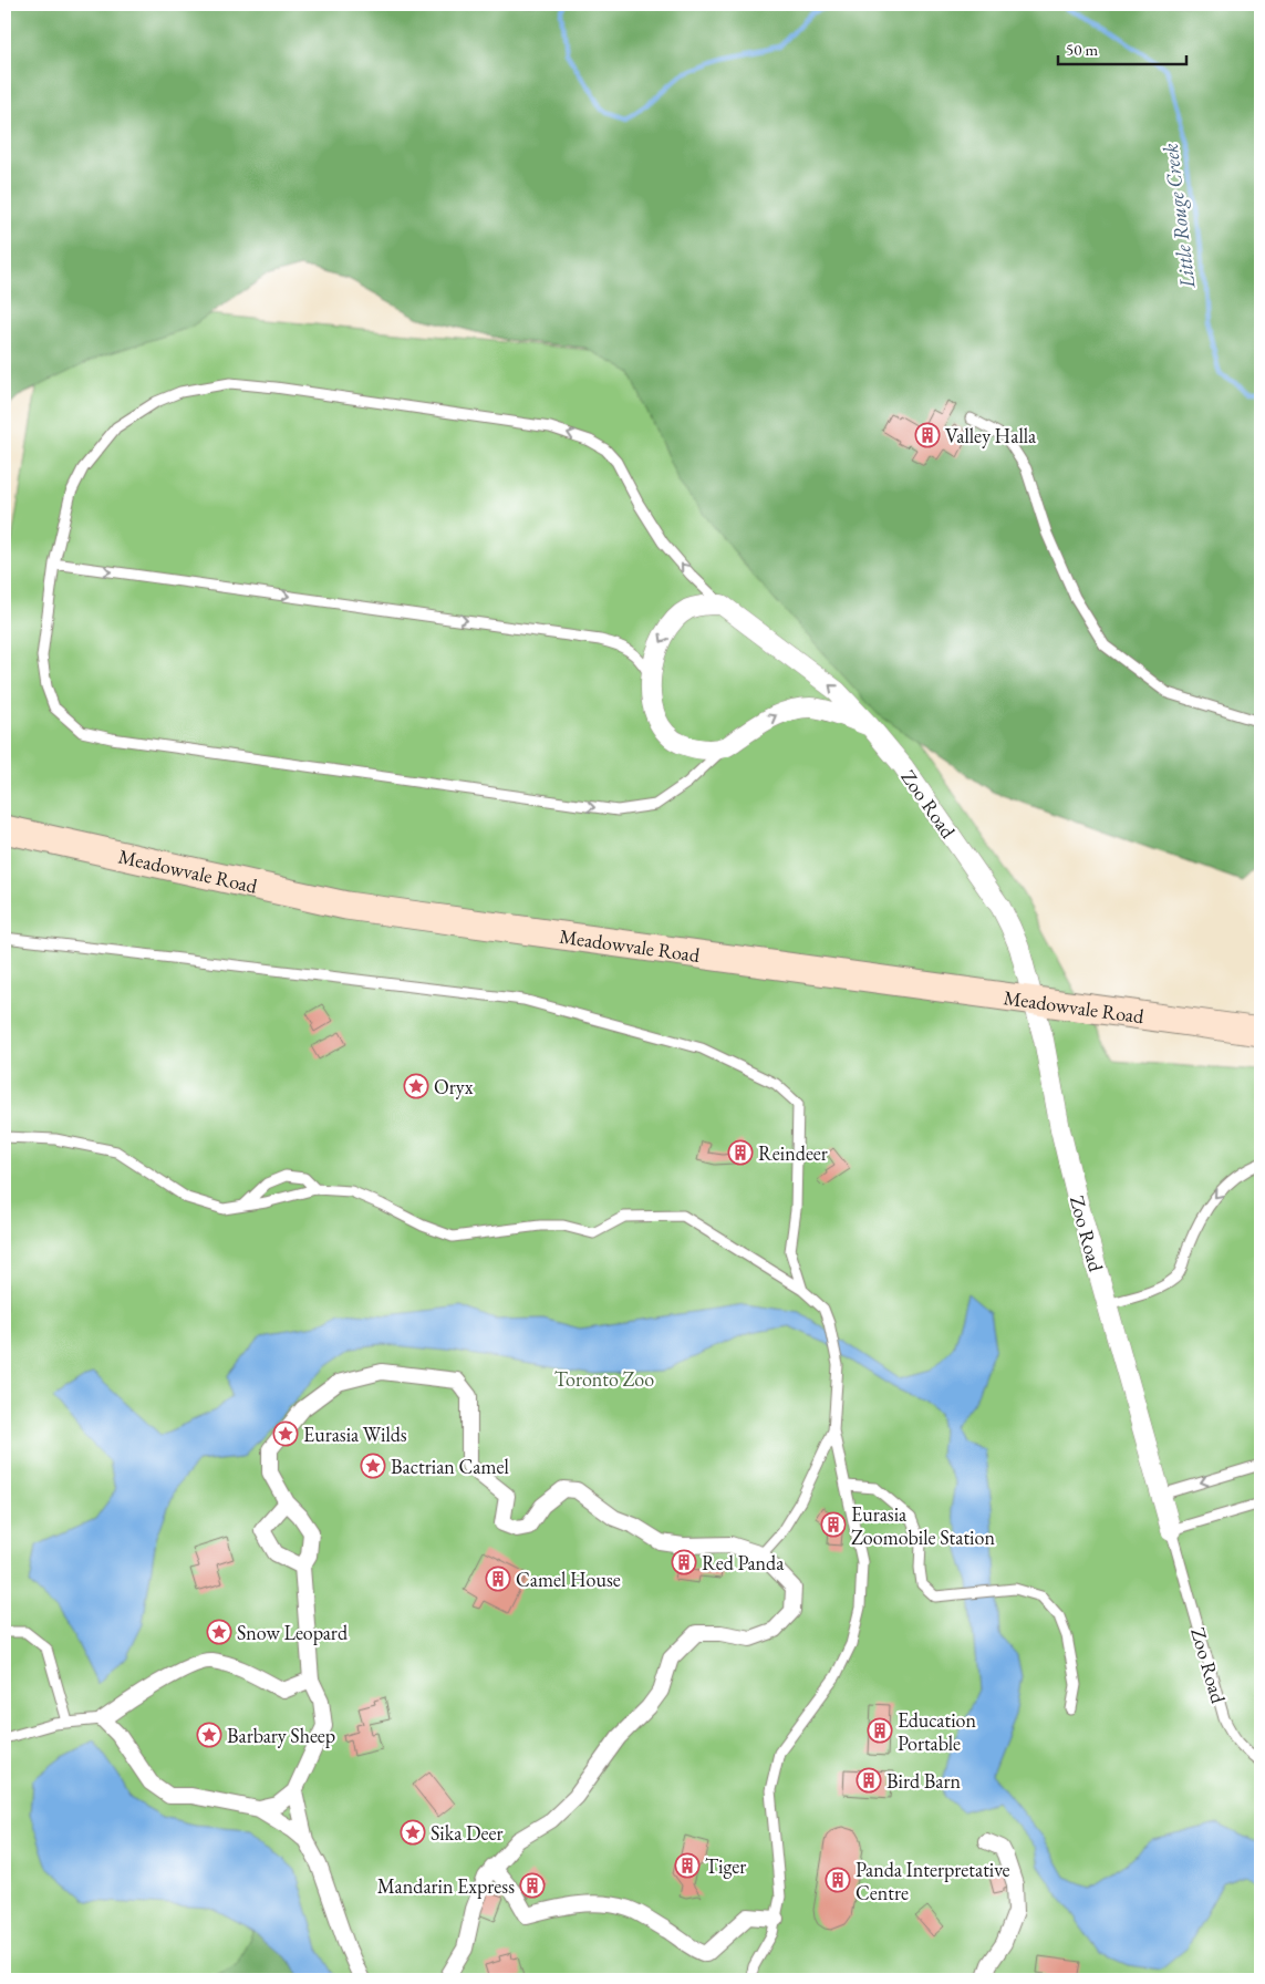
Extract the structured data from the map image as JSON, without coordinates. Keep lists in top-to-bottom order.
{
  "streets": {
    "main road": ["Meadowvale Road"],
    "street": ["Zoo Road"]
  },
  "crossings": [
    ["Zoo Road", "Meadowvale Road"]
  ],
  "water": ["Little Rouge Creek"],
  "parks": ["Toronto Zoo"],
  "places": {
    "building": [
      "Valley Halla",
      "Reindeer",
      "Eurasia Zoomobile Station",
      "Red Panda",
      "Camel House",
      "Education Portable",
      "Bird Barn",
      "Tiger",
      "Panda Interpretative Centre",
      "Mandarin Express"
    ],
    "place": [
      "Oryx",
      "Eurasia Wilds",
      "Bactrian Camel",
      "Snow Leopard",
      "Barbary Sheep",
      "Sika Deer"
    ]
  },
  "scale_bar": "50 m"
}
